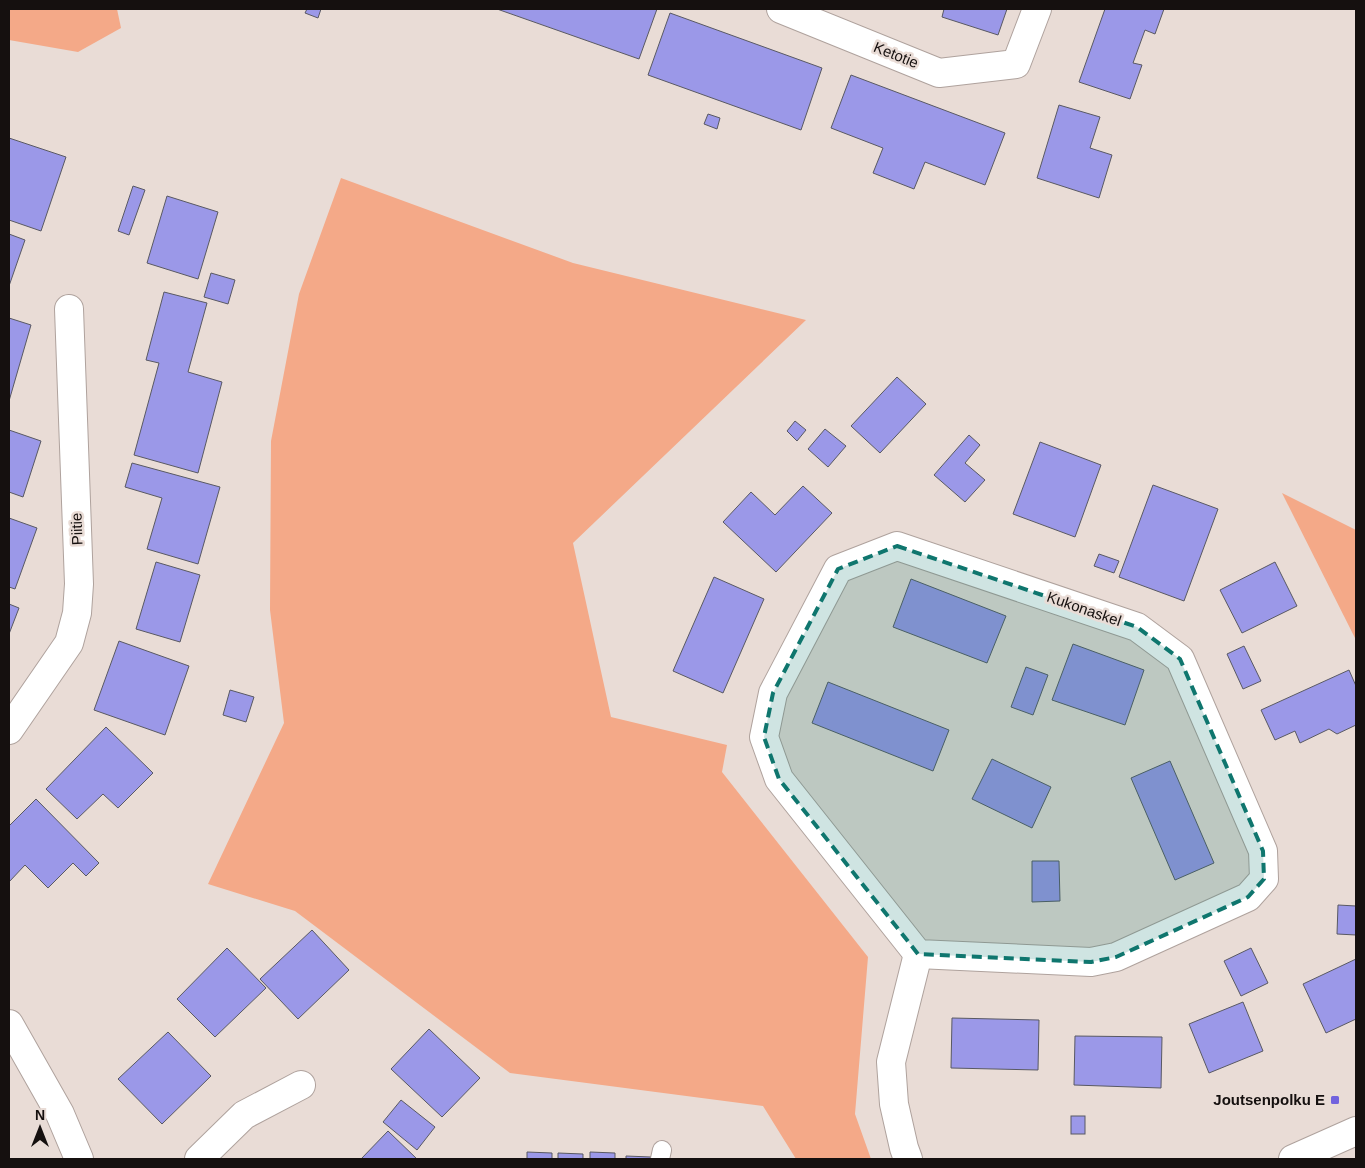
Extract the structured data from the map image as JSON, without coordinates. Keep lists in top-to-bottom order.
{
  "streets": {
    "street": ["Ketotie", "Piitie", "Kukonaskel"]
  },
  "places": {
    "transit": ["Joutsenpolku E"]
  },
  "north": "top"
}
